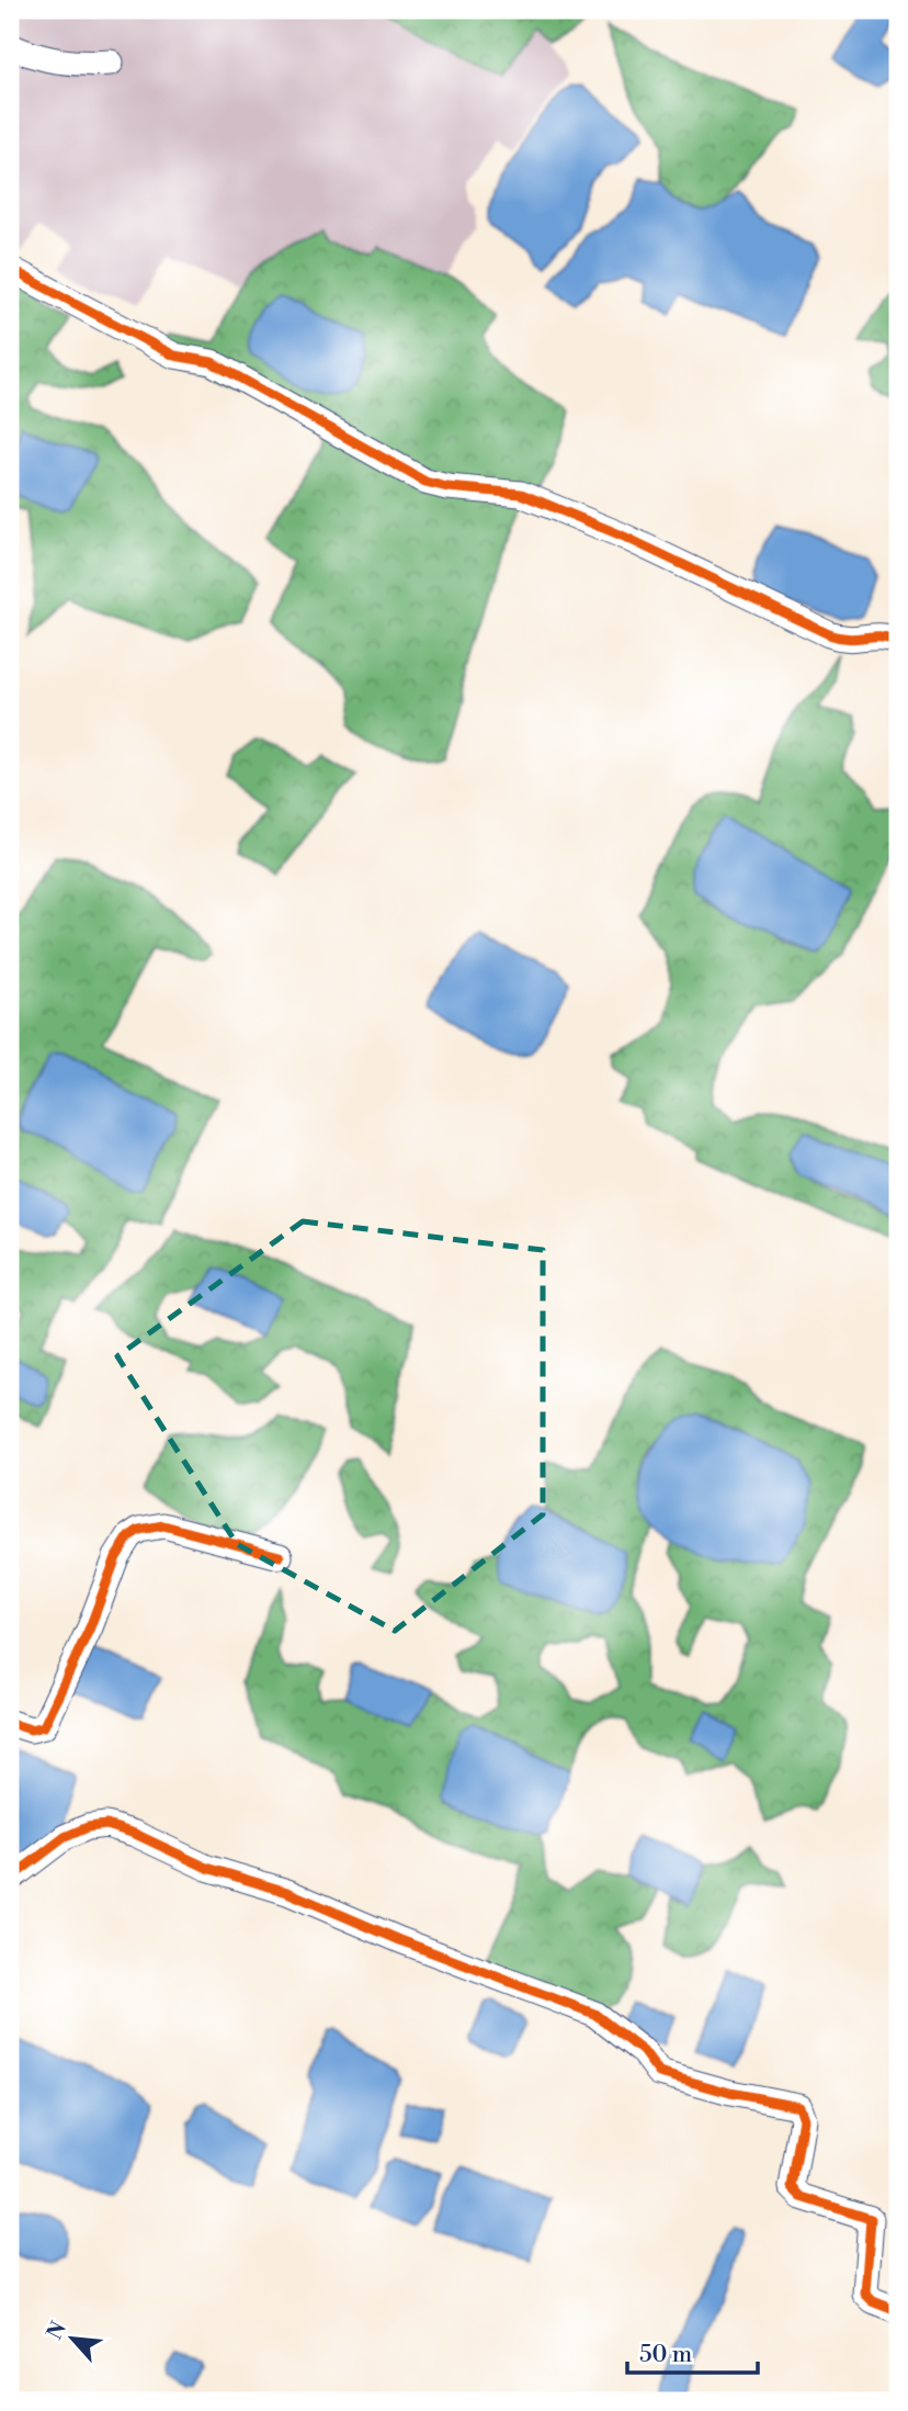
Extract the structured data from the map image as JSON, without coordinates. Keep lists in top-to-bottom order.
{
  "scale_bar": "50 m",
  "north": "top left"
}
